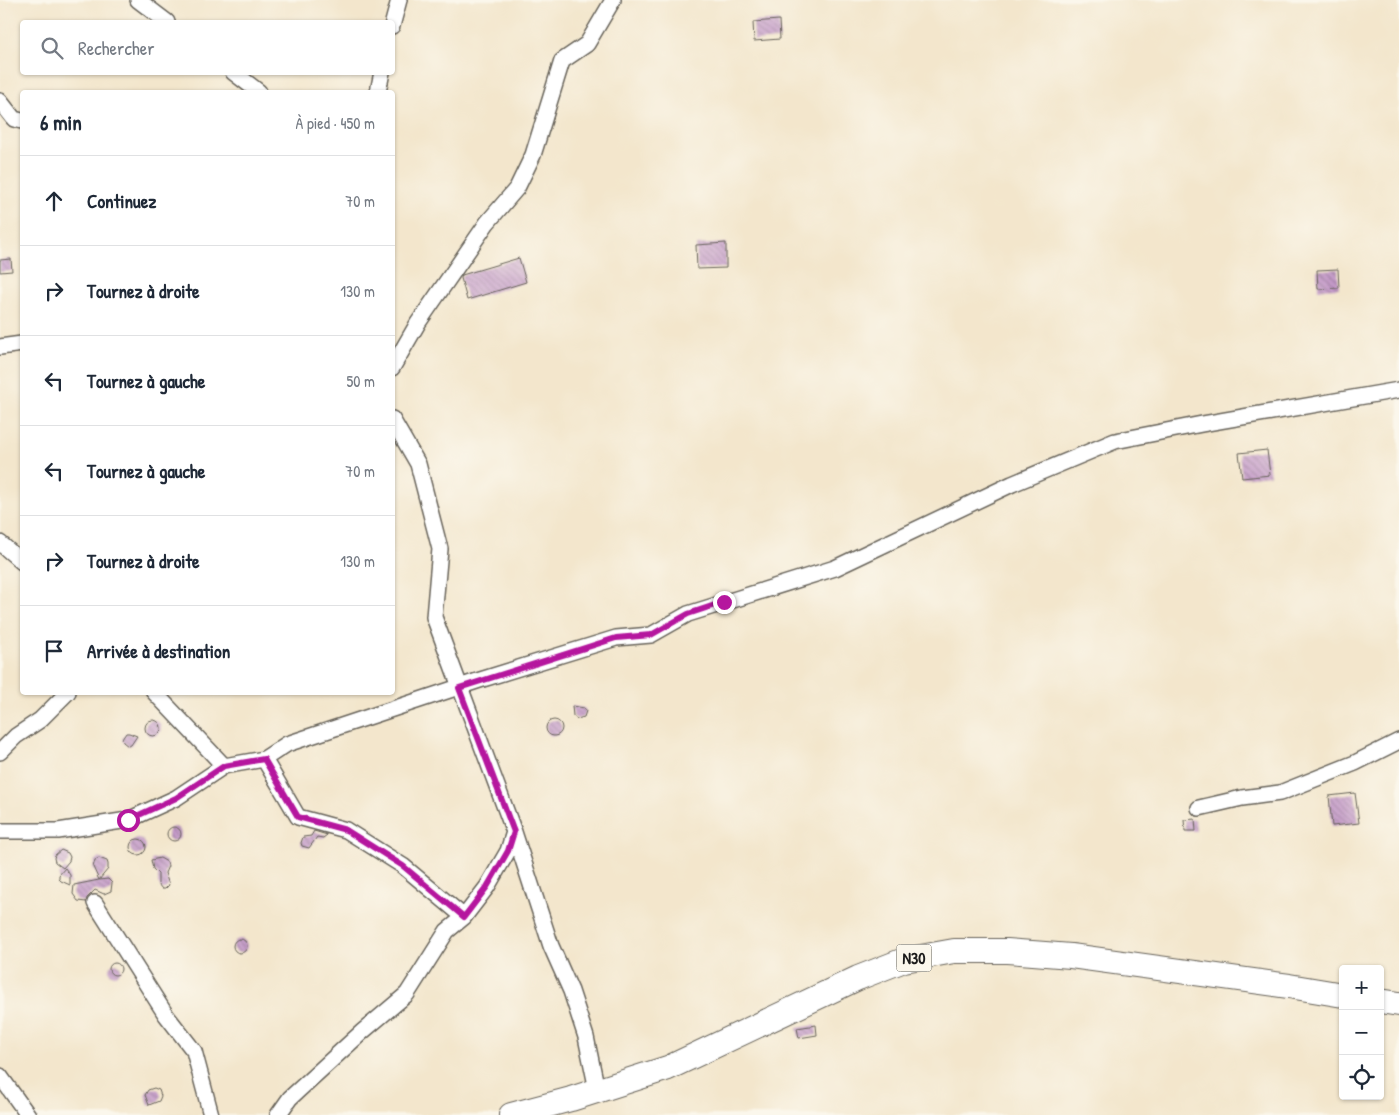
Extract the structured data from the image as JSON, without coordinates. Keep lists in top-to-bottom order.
{
  "streets": {
    "main road": ["N30"]
  },
  "page": {
    "search": "Rechercher",
    "heading": ["6 min", "À pied · 450 m"],
    "list": [
      ["Continuez", "70 m"],
      ["Tournez à droite", "130 m"],
      ["Tournez à gauche", "50 m"],
      ["Tournez à gauche", "70 m"],
      ["Tournez à droite", "130 m"],
      "Arrivée à destination"
    ],
    "map_buttons": ["+", "−"]
  }
}
